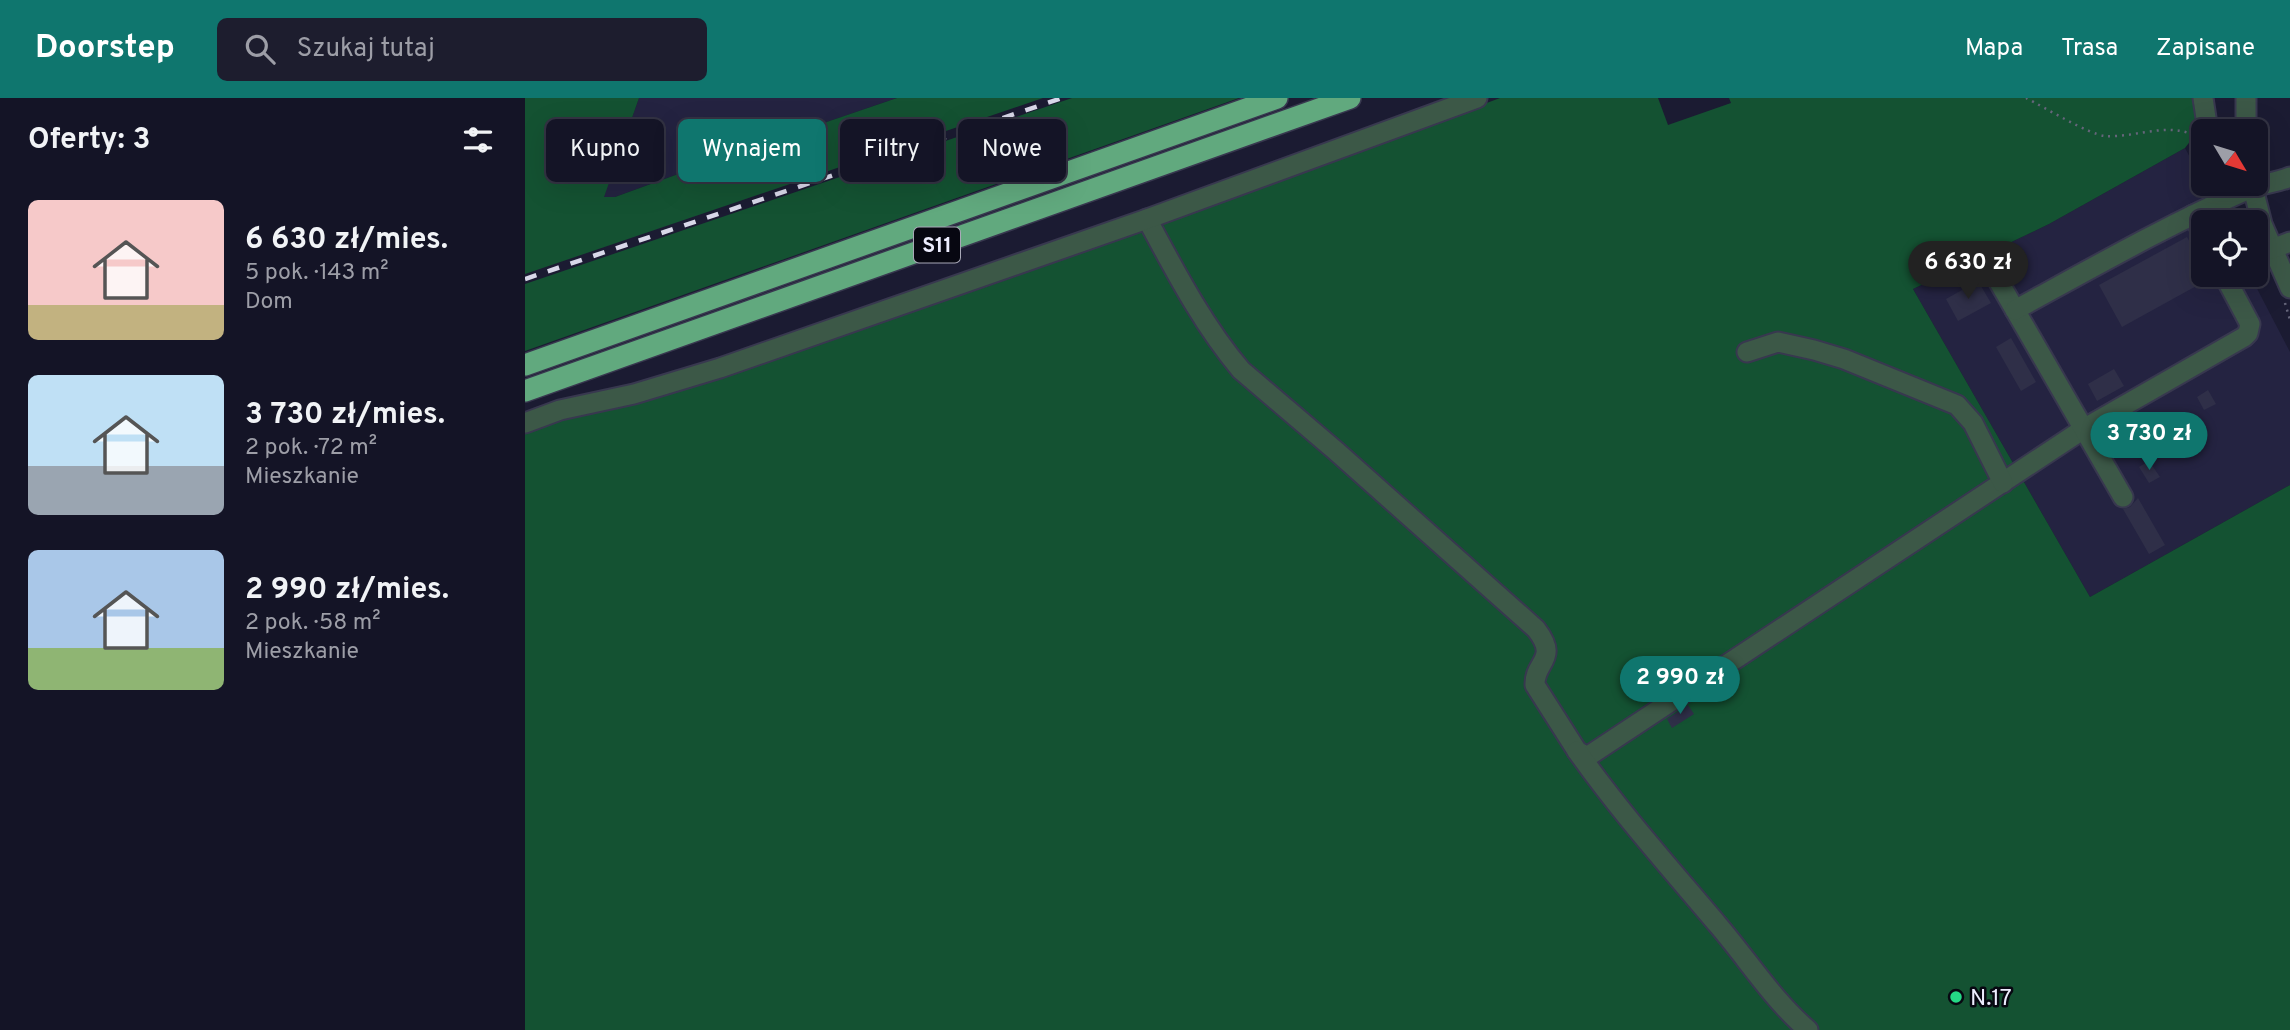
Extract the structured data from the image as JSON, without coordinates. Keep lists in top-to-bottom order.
{
  "streets": {
    "highway": ["S11"]
  },
  "places": ["N.17"],
  "north": "bottom right",
  "page": {
    "header": "Doorstep",
    "search": "Szukaj tutaj",
    "nav": ["Mapa", "Trasa", "Zapisane"],
    "heading": "Oferty: 3",
    "chip": [
      "Kupno",
      "Wynajem",
      "Filtry",
      "Nowe"
    ],
    "list": [
      {
        "name": "6 630 zł/mies.",
        "note": "5 pok. · 143 m² · Dom"
      },
      {
        "name": "3 730 zł/mies.",
        "note": "2 pok. · 72 m² · Mieszkanie"
      },
      {
        "name": "2 990 zł/mies.",
        "note": "2 pok. · 58 m² · Mieszkanie"
      }
    ],
    "price": ["6 630 zł", "3 730 zł", "2 990 zł"]
  }
}
